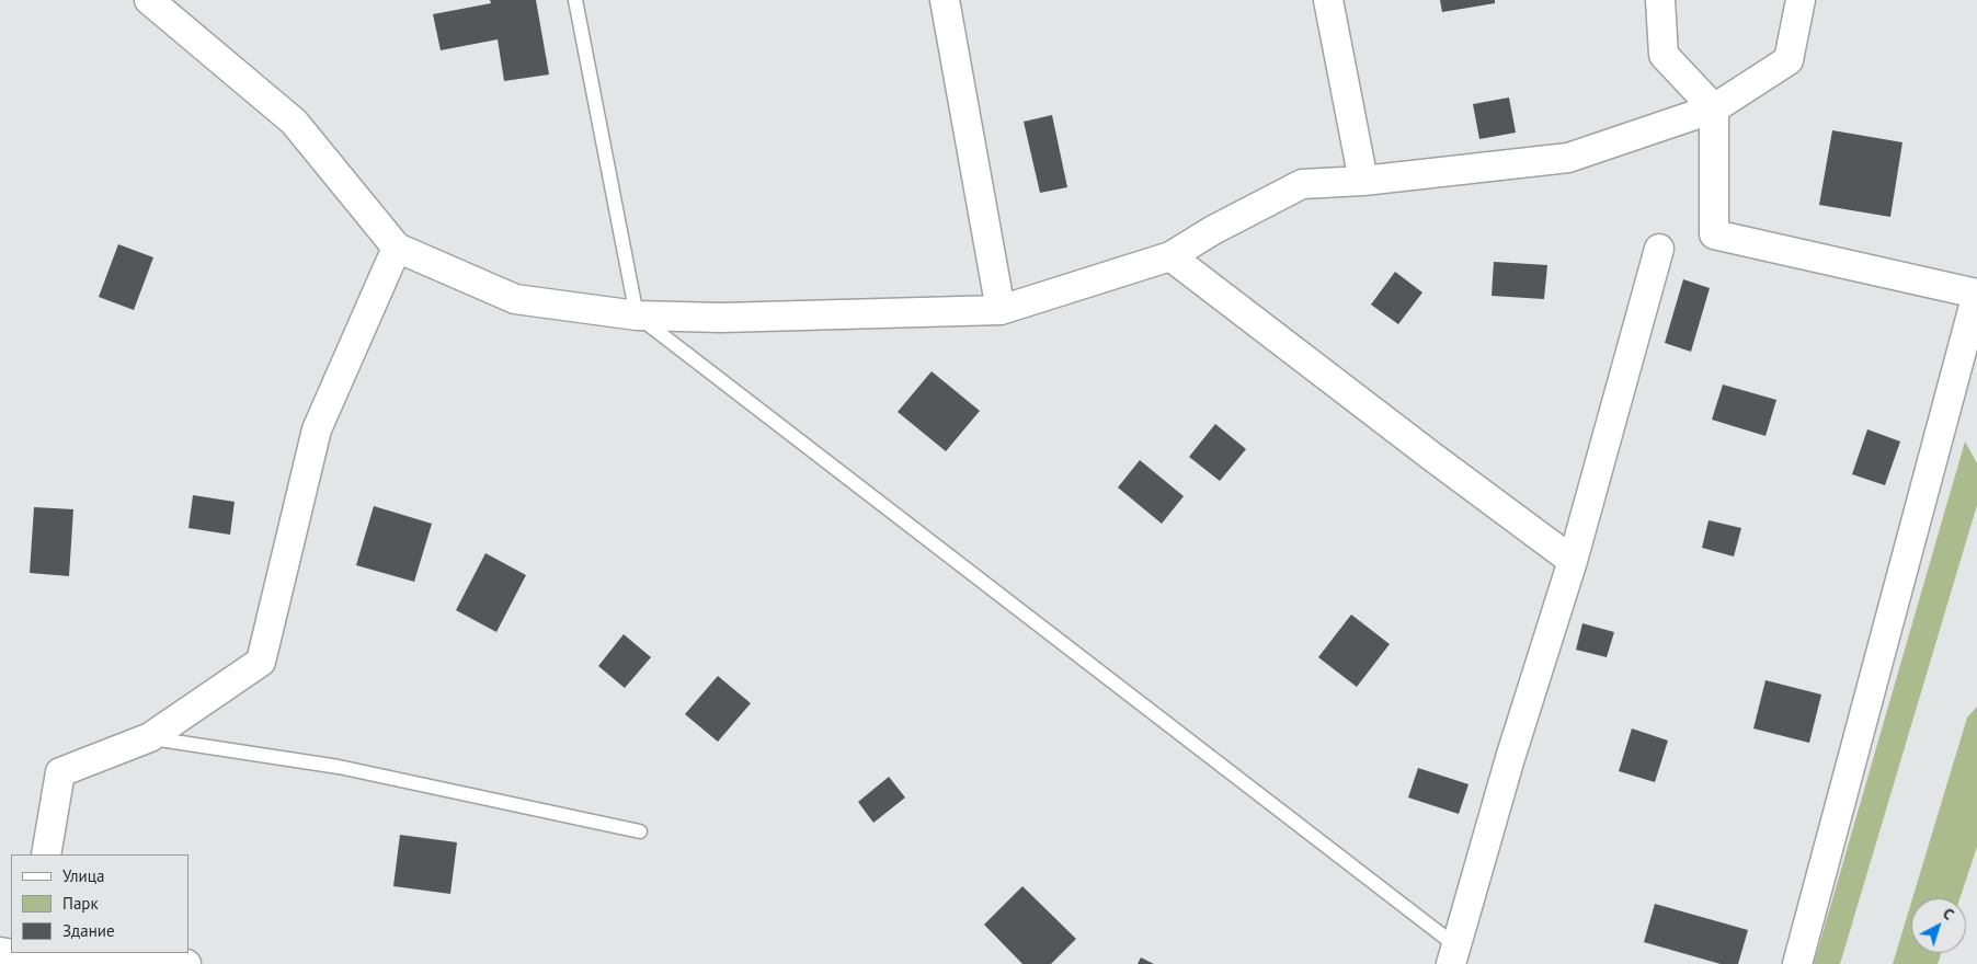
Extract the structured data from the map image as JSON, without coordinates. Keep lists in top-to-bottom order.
{
  "legend": ["Улица", "Парк", "Здание"],
  "north": "top right"
}
